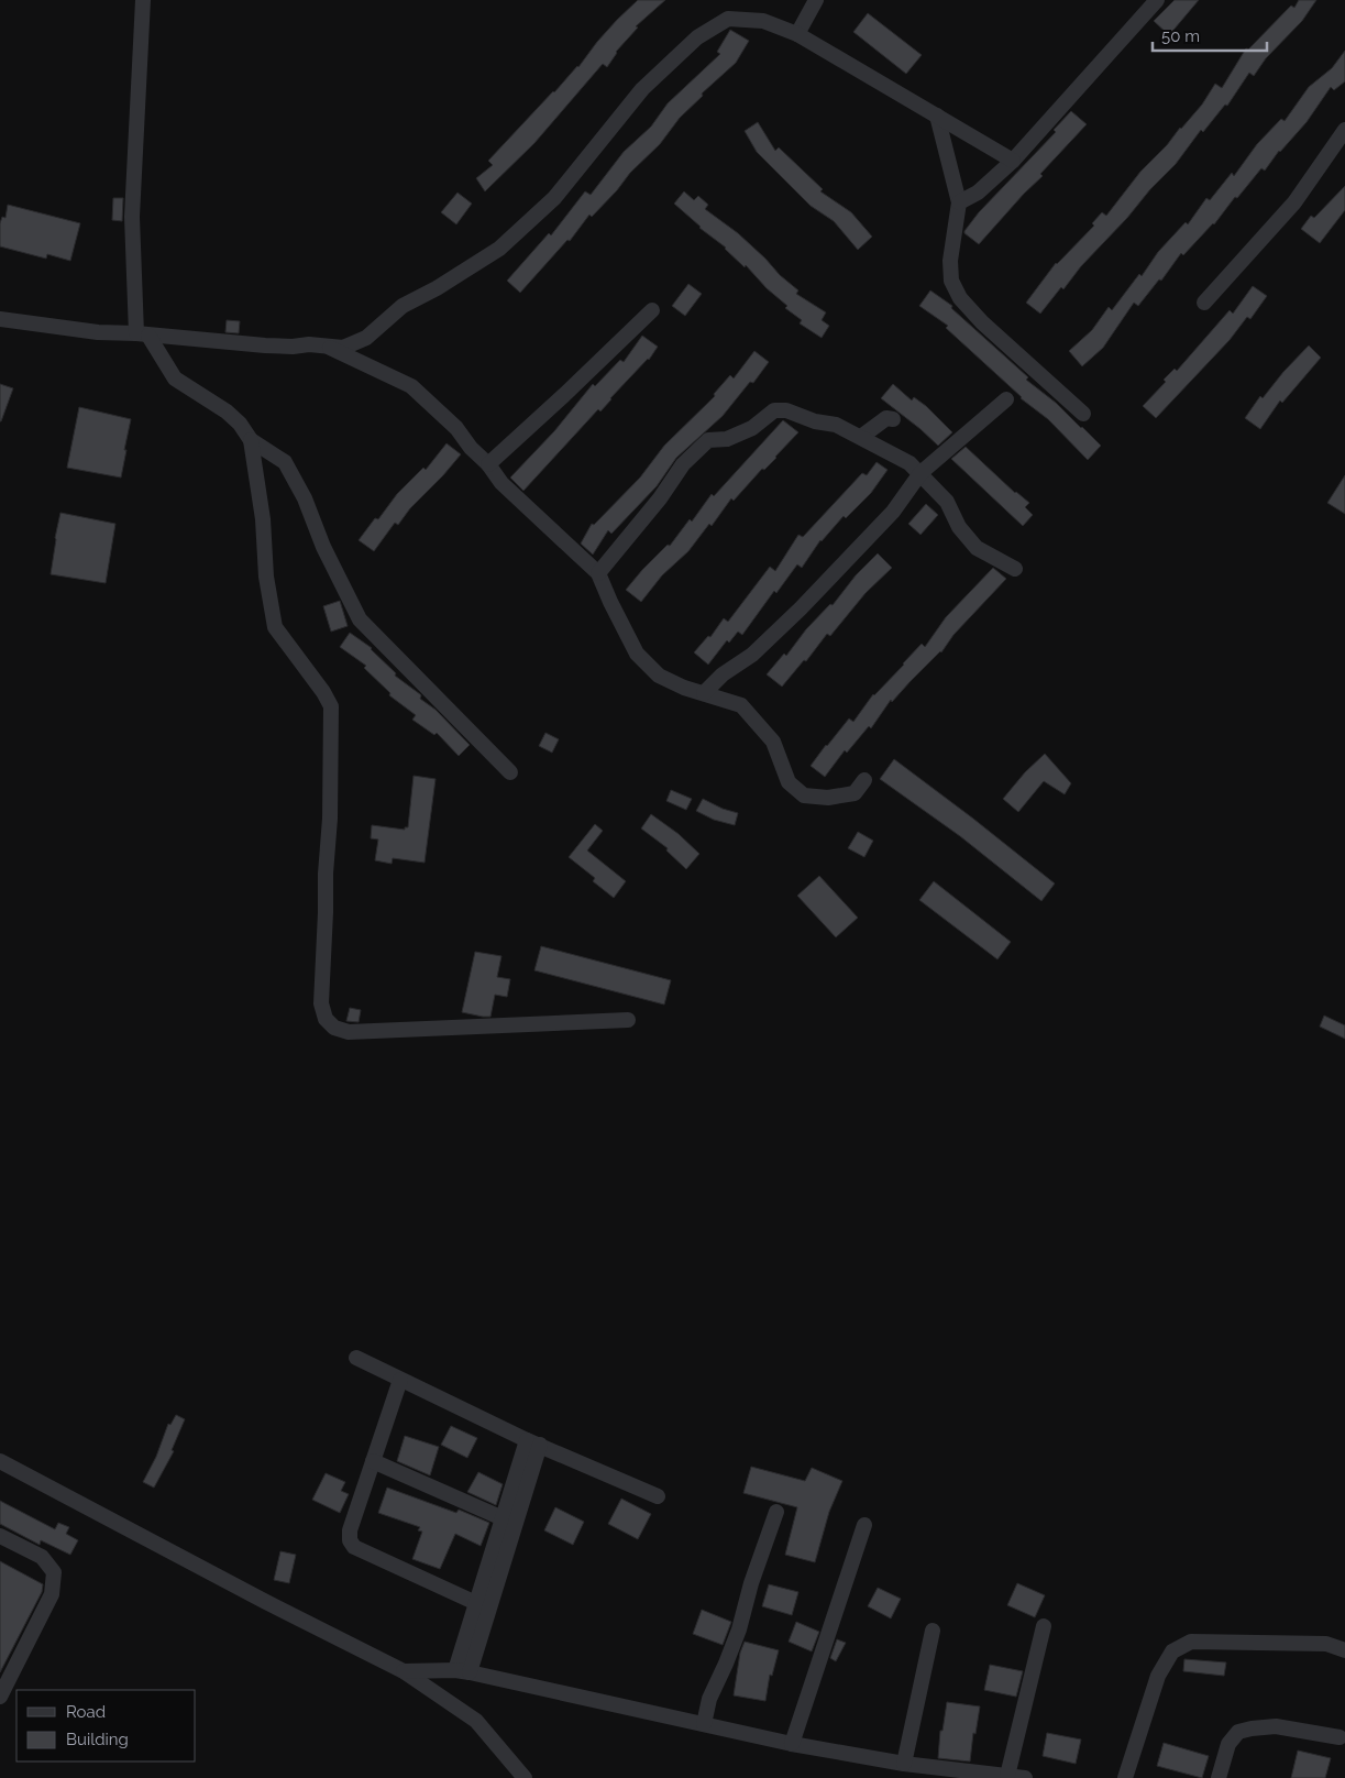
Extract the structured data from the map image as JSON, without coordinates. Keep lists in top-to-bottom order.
{
  "legend": ["Road", "Building"],
  "scale_bar": "50 m"
}
